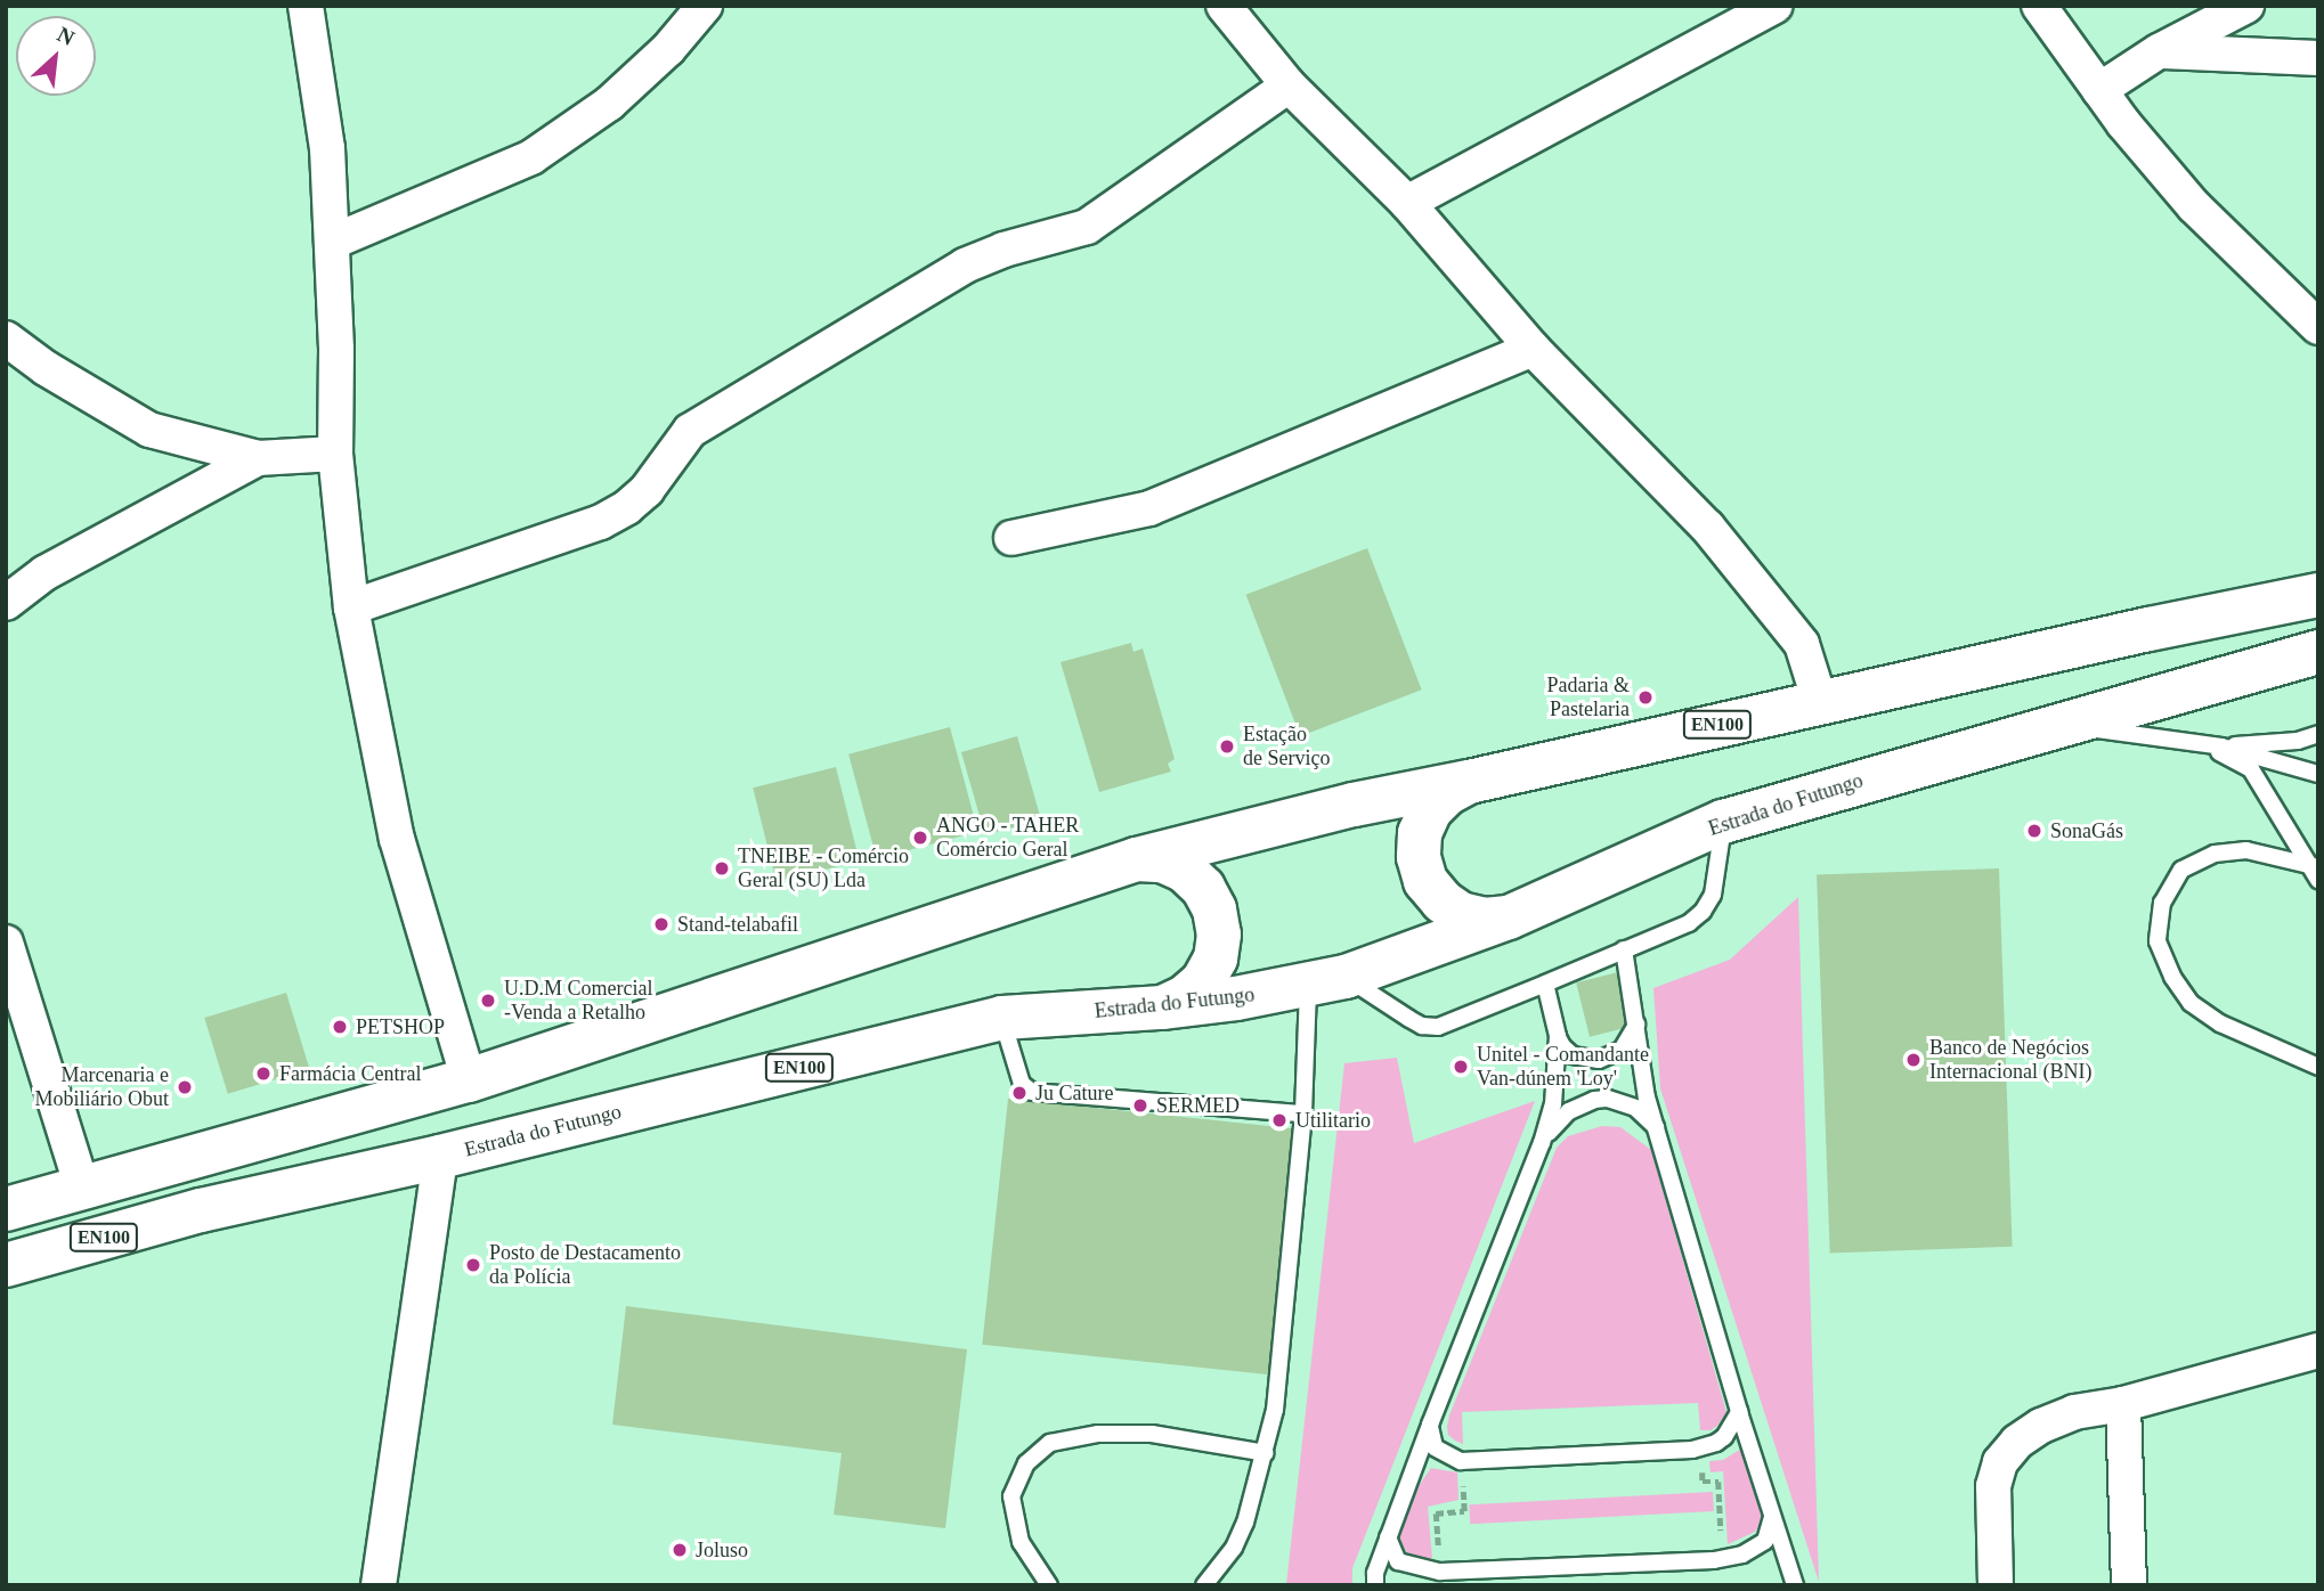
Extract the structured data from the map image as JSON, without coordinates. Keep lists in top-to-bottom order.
{
  "streets": {
    "highway": ["EN100", "Estrada do Futungo"]
  },
  "places": [
    "Padaria & Pastelaria",
    "Estação de Serviço",
    "SonaGás",
    "ANGO - TAHER Comércio Geral",
    "TNEIBE - Comércio Geral (SU) Lda",
    "Stand-telabafil",
    "U.D.M Comercial -Venda a Retalho",
    "PETSHOP",
    "Banco de Negócios Internacional (BNI)",
    "Unitel - Comandante Van-dúnem 'Loy'",
    "Farmácia Central",
    "Marcenaria e Mobiliário Obut",
    "Ju Cature",
    "SERMED",
    "Utilitario",
    "Posto de Destacamento da Polícia",
    "Joluso"
  ],
  "north": "top right"
}
